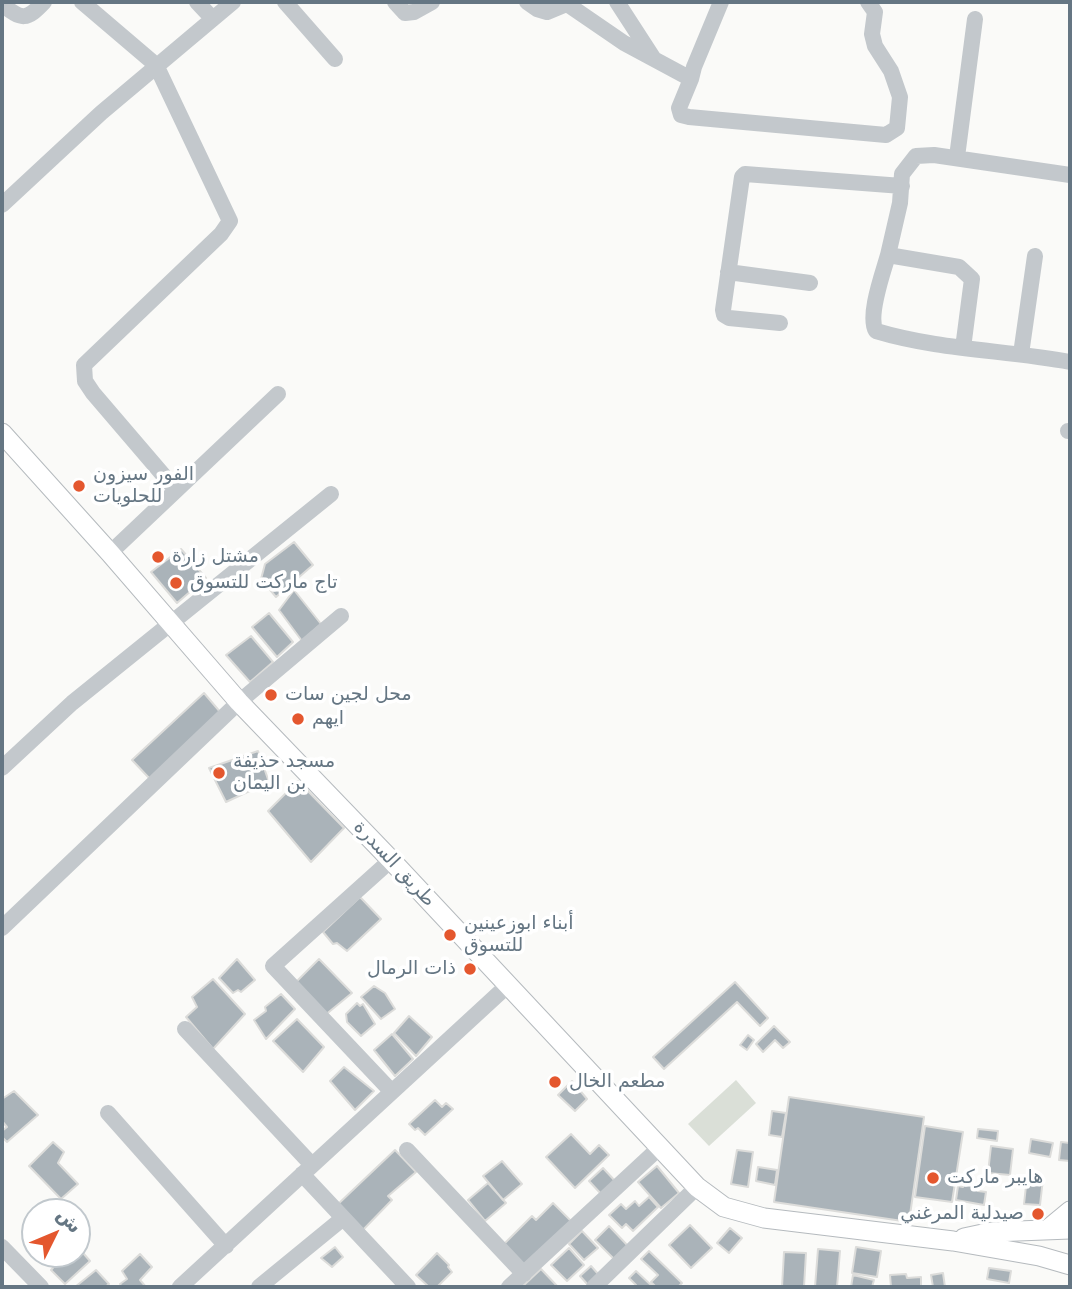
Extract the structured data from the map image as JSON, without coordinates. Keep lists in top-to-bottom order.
{
  "streets": {
    "main road": ["طريق السدرة"]
  },
  "places": [
    "الفور سيزون للحلويات",
    "مشتل زارة",
    "تاج ماركت للتسوق",
    "محل لجين سات",
    "ايهم",
    "مسجد حذيفة بن اليمان",
    "أبناء ابوزعينين للتسوق",
    "ذات الرمال",
    "مطعم الخال",
    "هايبر ماركت",
    "صيدلية المرغني"
  ],
  "north": "top right"
}
